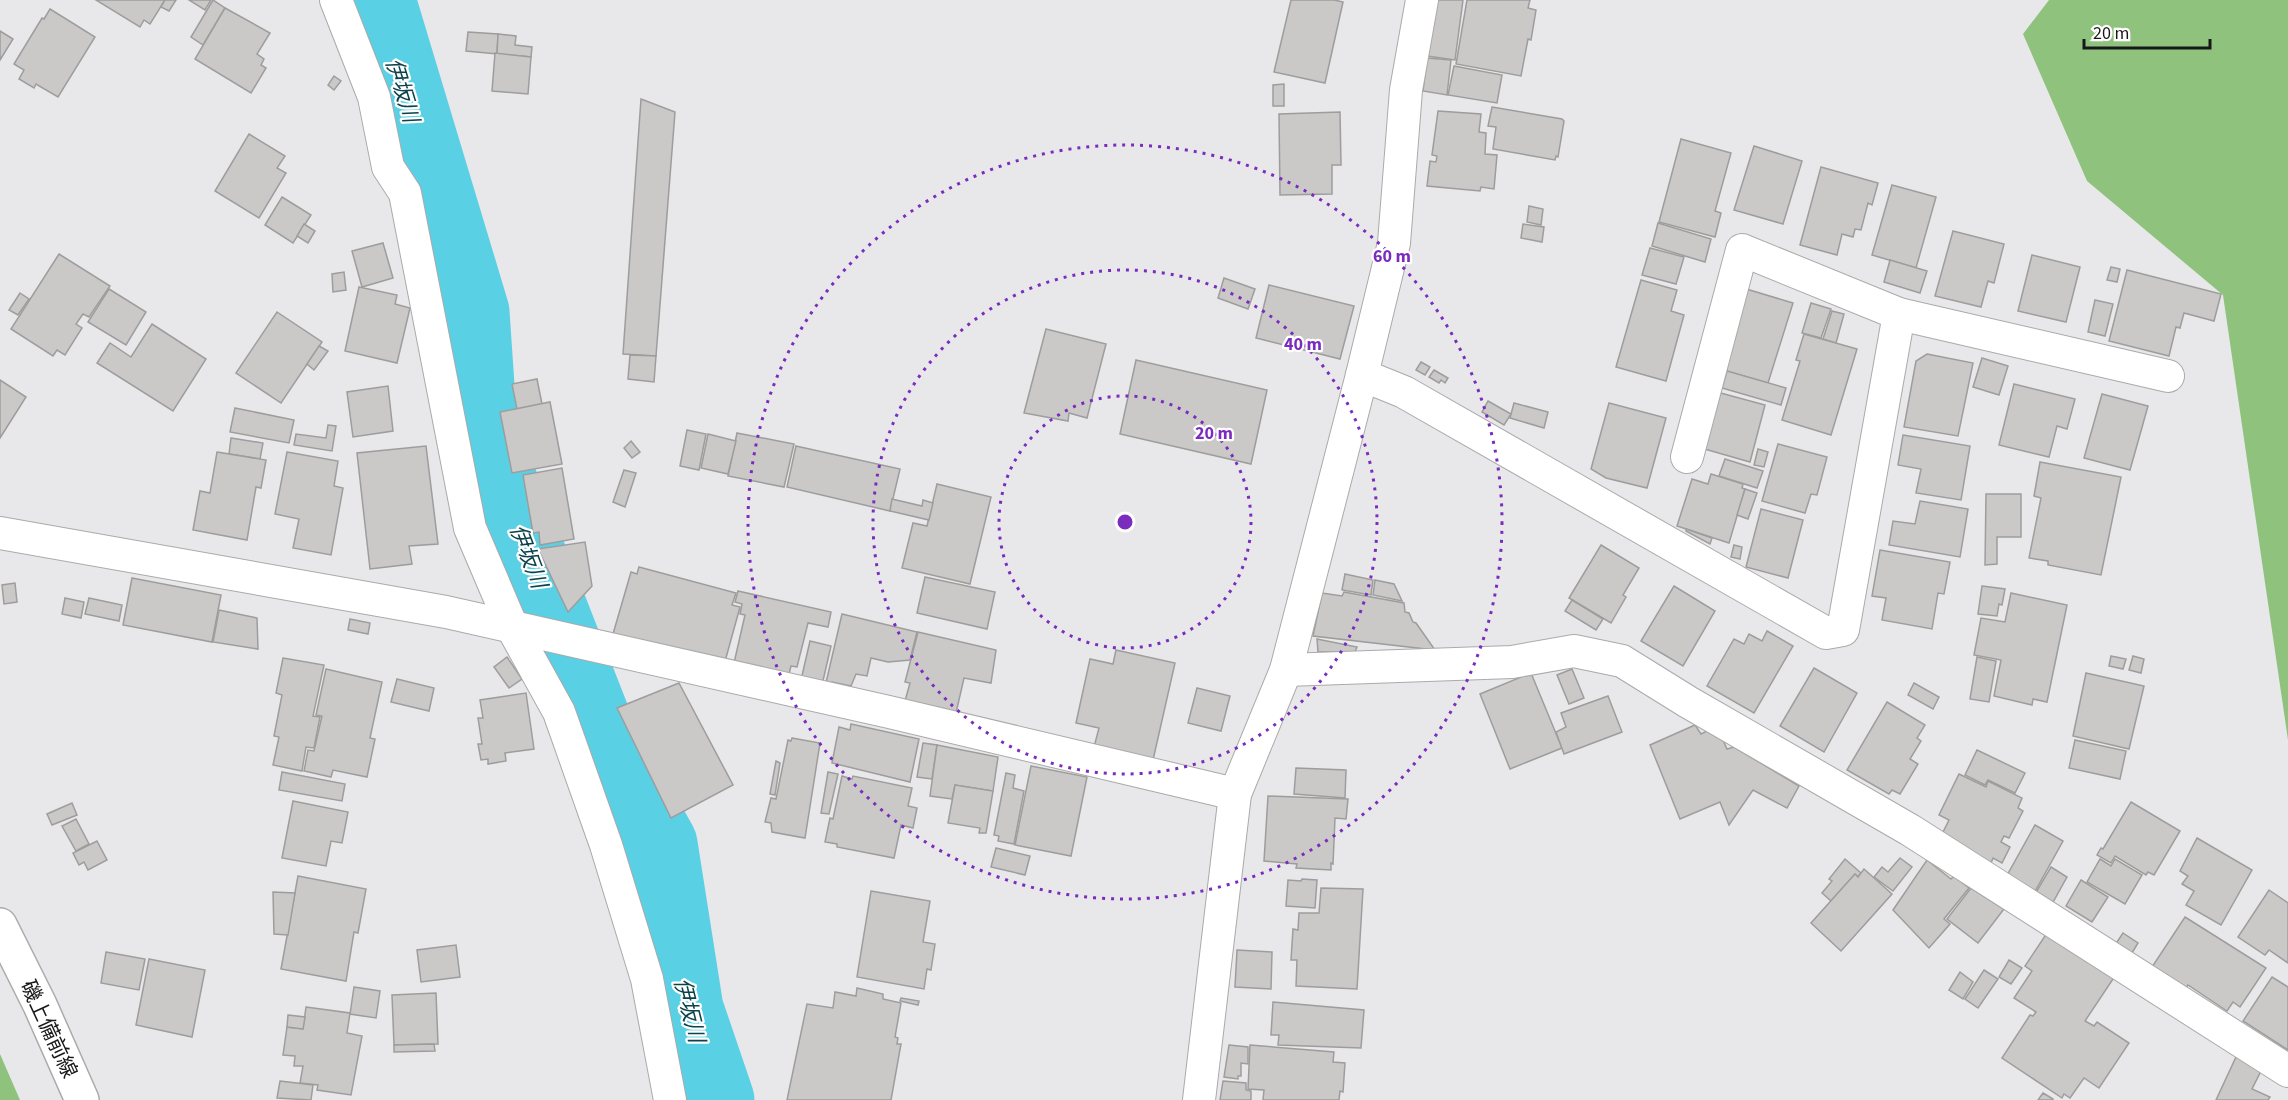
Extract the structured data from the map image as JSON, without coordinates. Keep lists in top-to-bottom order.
{
  "streets": {
    "main road": ["磯上備前線"]
  },
  "water": ["伊坂川"],
  "scale_bar": "20 m",
  "rings": ["60 m", "40 m", "20 m"]
}
